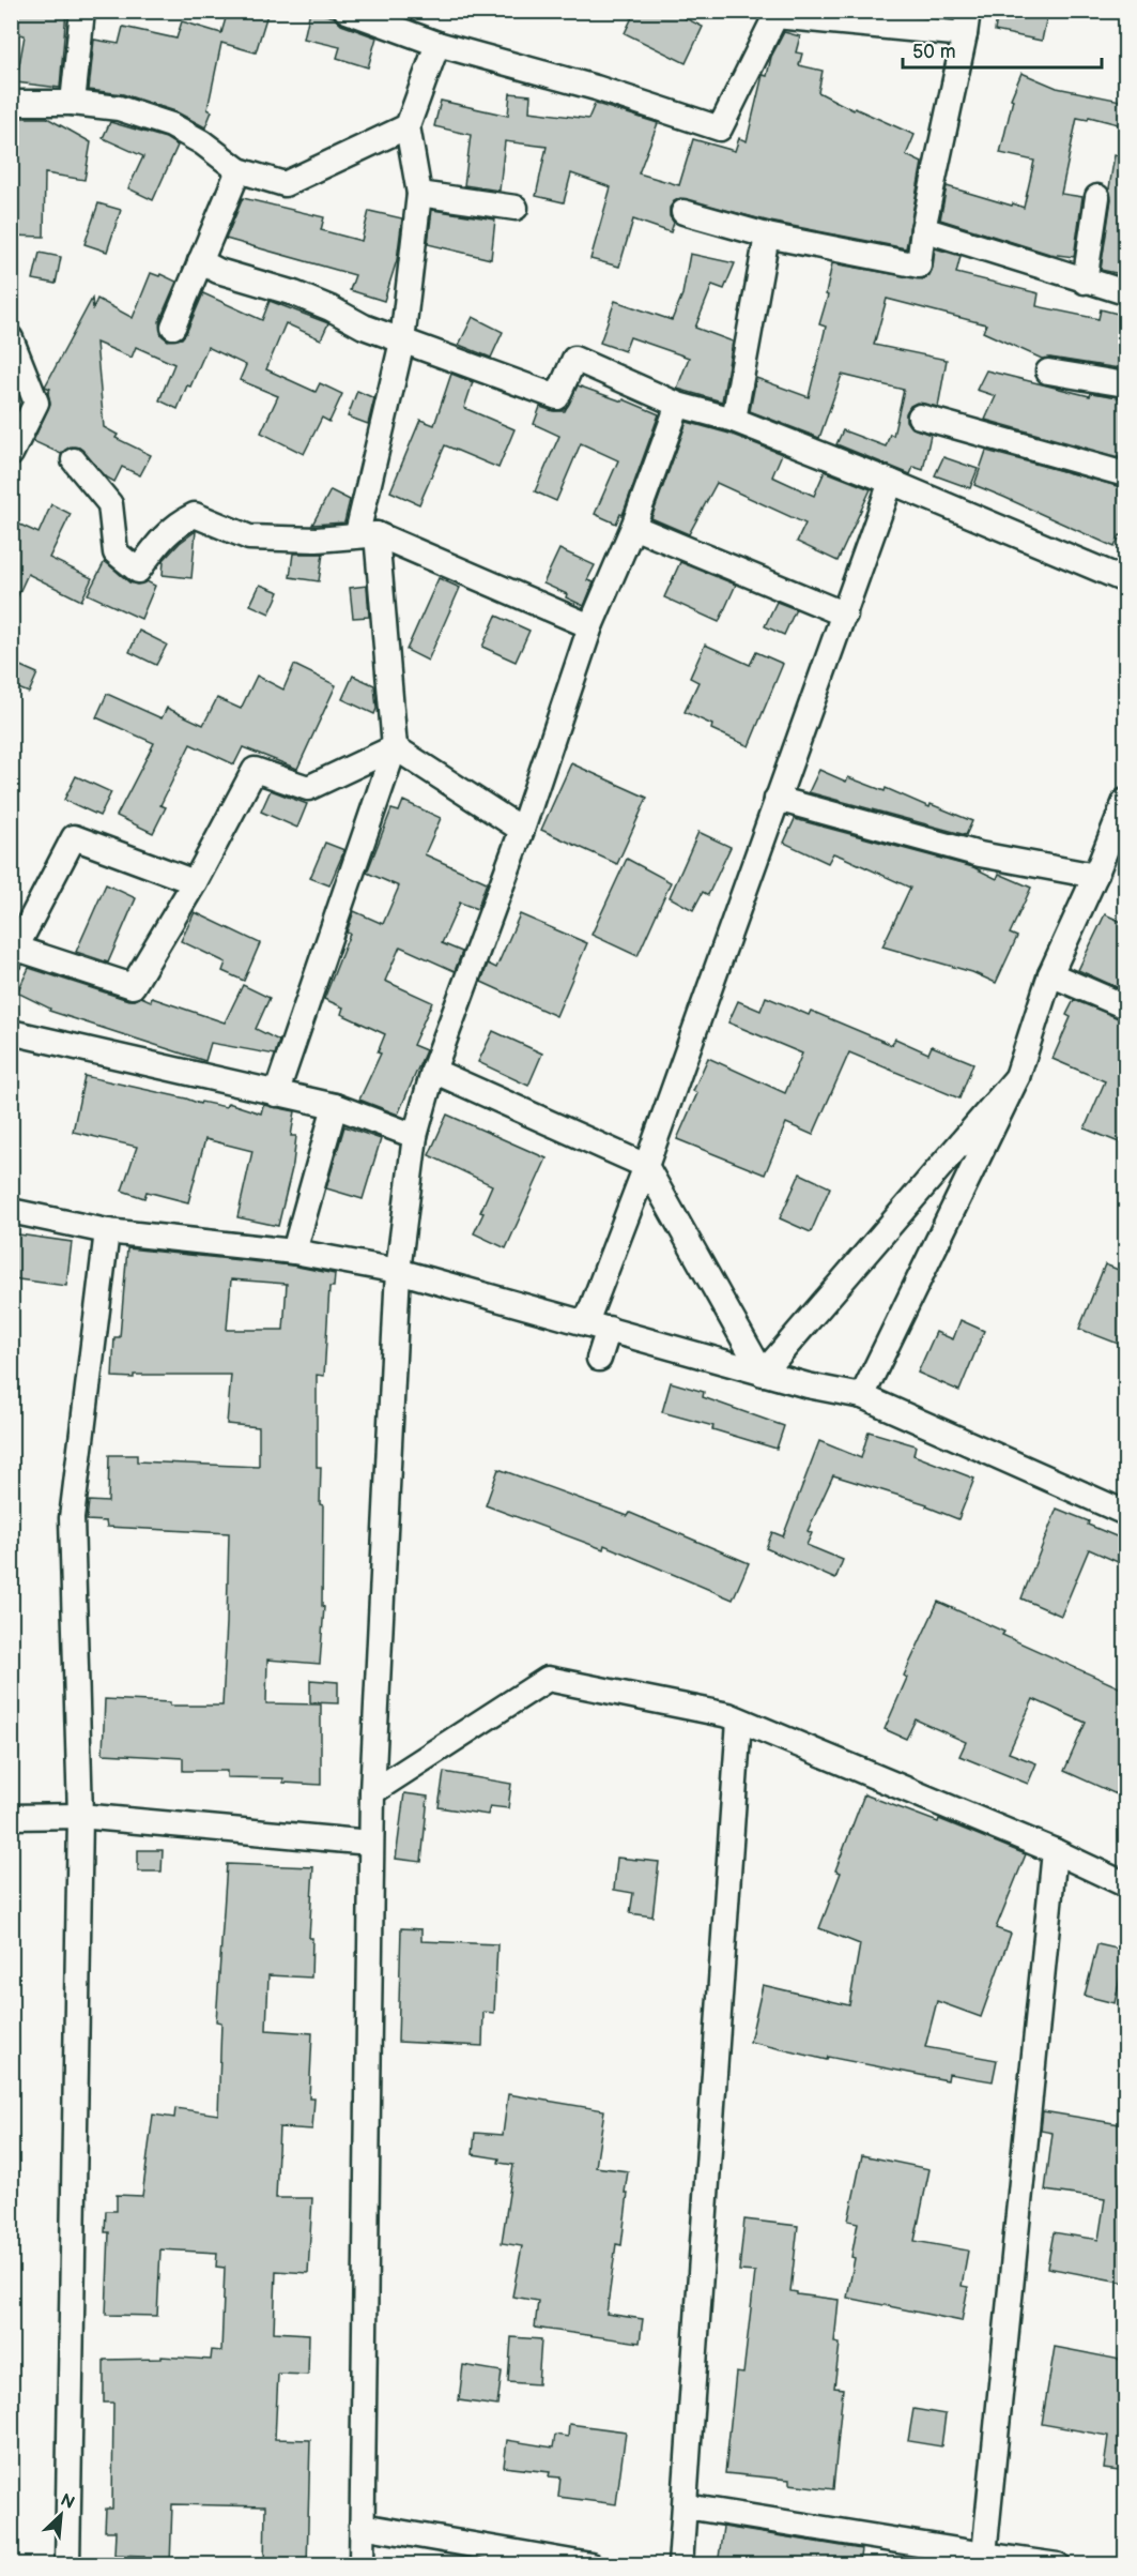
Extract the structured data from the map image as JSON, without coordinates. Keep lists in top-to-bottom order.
{
  "scale_bar": "50 m",
  "north": "top right"
}
